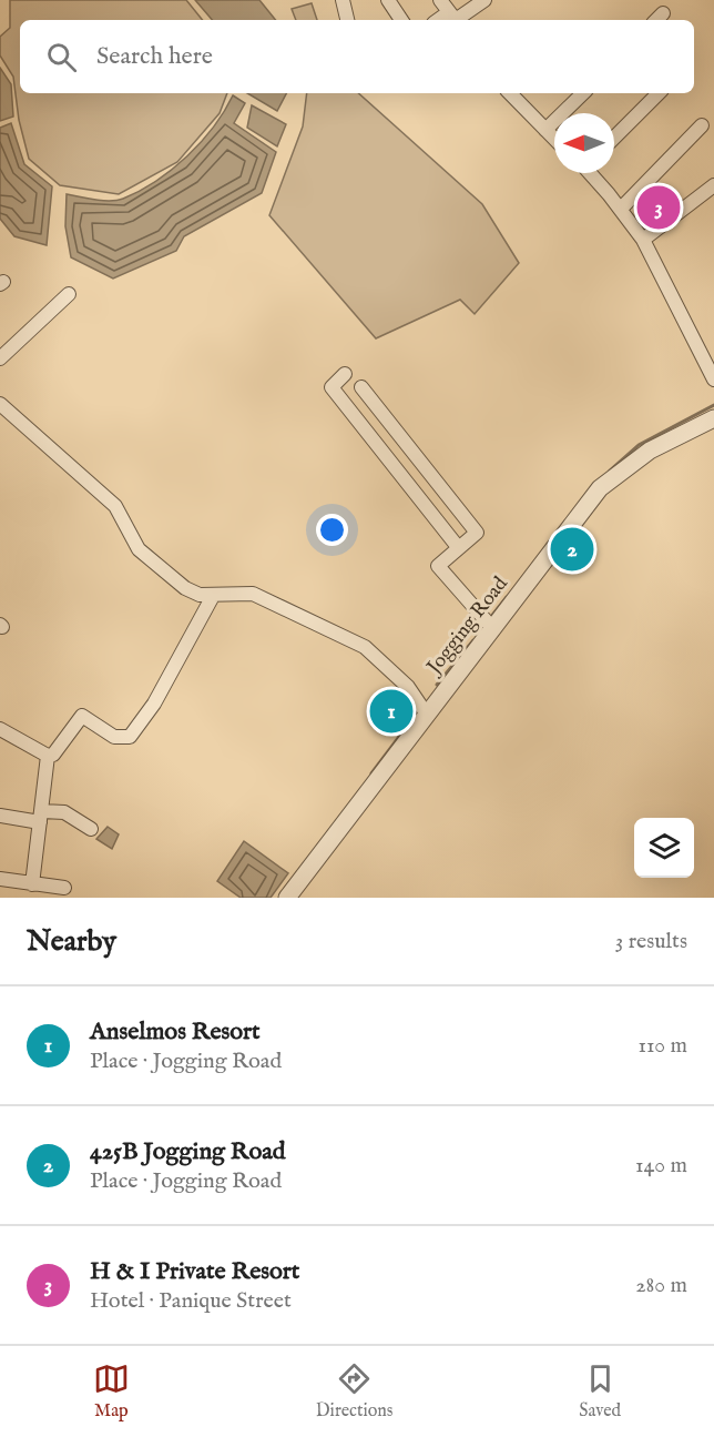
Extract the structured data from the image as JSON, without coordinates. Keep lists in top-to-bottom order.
{
  "streets": {
    "street": ["Jogging Road"]
  },
  "north": "left",
  "page": {
    "search": "Search here",
    "pins": ["3", "2", "1"],
    "heading": ["Nearby", "3 results"],
    "list": [
      {
        "mark": "1",
        "name": "Anselmos Resort",
        "note": "Place · Jogging Road",
        "value": "110 m"
      },
      {
        "mark": "2",
        "name": "425B Jogging Road",
        "note": "Place · Jogging Road",
        "value": "140 m"
      },
      {
        "mark": "3",
        "name": "H & I Private Resort",
        "note": "Hotel · Panique Street",
        "value": "280 m"
      }
    ],
    "nav": ["Map", "Directions", "Saved"]
  }
}
